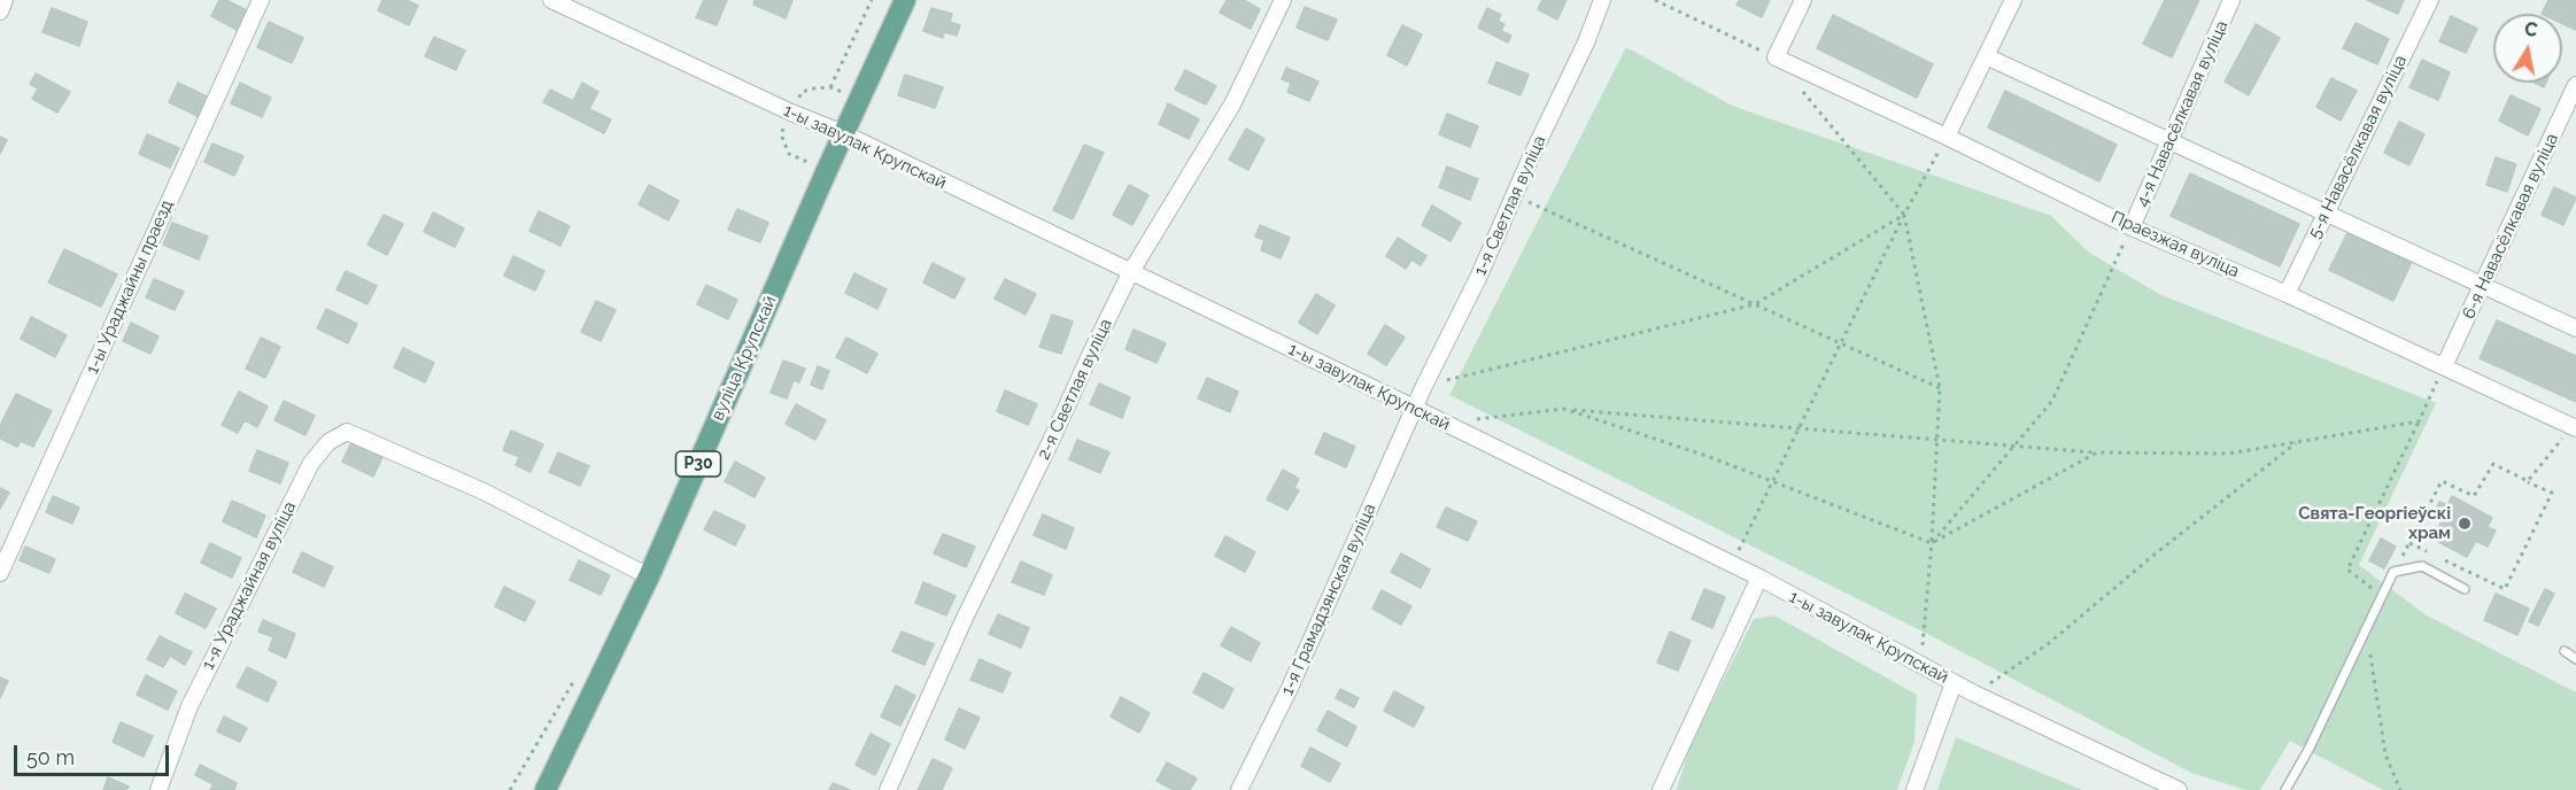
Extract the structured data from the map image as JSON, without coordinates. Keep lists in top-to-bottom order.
{
  "streets": {
    "main road": ["вуліца Крупскай", "Р30"],
    "street": [
      "4-я Навасёлкавая вуліца",
      "1-ы завулак Крупскай",
      "5-я Навасёлкавая вуліца",
      "1-я Светлая вуліца",
      "6-я Навасёлкавая вуліца",
      "Праезжая вуліца",
      "1-ы Ураджайны праезд",
      "2-я Светлая вуліца",
      "1-я Ураджайная вуліца",
      "1-я Грамадзянская вуліца"
    ]
  },
  "crossings": [
    ["4-я Навасёлкавая вуліца", "Праезжая вуліца"],
    ["1-ы завулак Крупскай", "1-я Светлая вуліца"],
    ["1-ы завулак Крупскай", "вуліца Крупскай"],
    ["1-ы завулак Крупскай", "2-я Светлая вуліца"],
    ["1-ы завулак Крупскай", "1-я Грамадзянская вуліца"],
    ["5-я Навасёлкавая вуліца", "Праезжая вуліца"],
    ["1-я Светлая вуліца", "1-я Грамадзянская вуліца"],
    ["6-я Навасёлкавая вуліца", "Праезжая вуліца"],
    ["вуліца Крупскай", "1-я Ураджайная вуліца"]
  ],
  "places": ["Свята-Георгіеўскі храм"],
  "scale_bar": "50 m",
  "north": "top"
}
